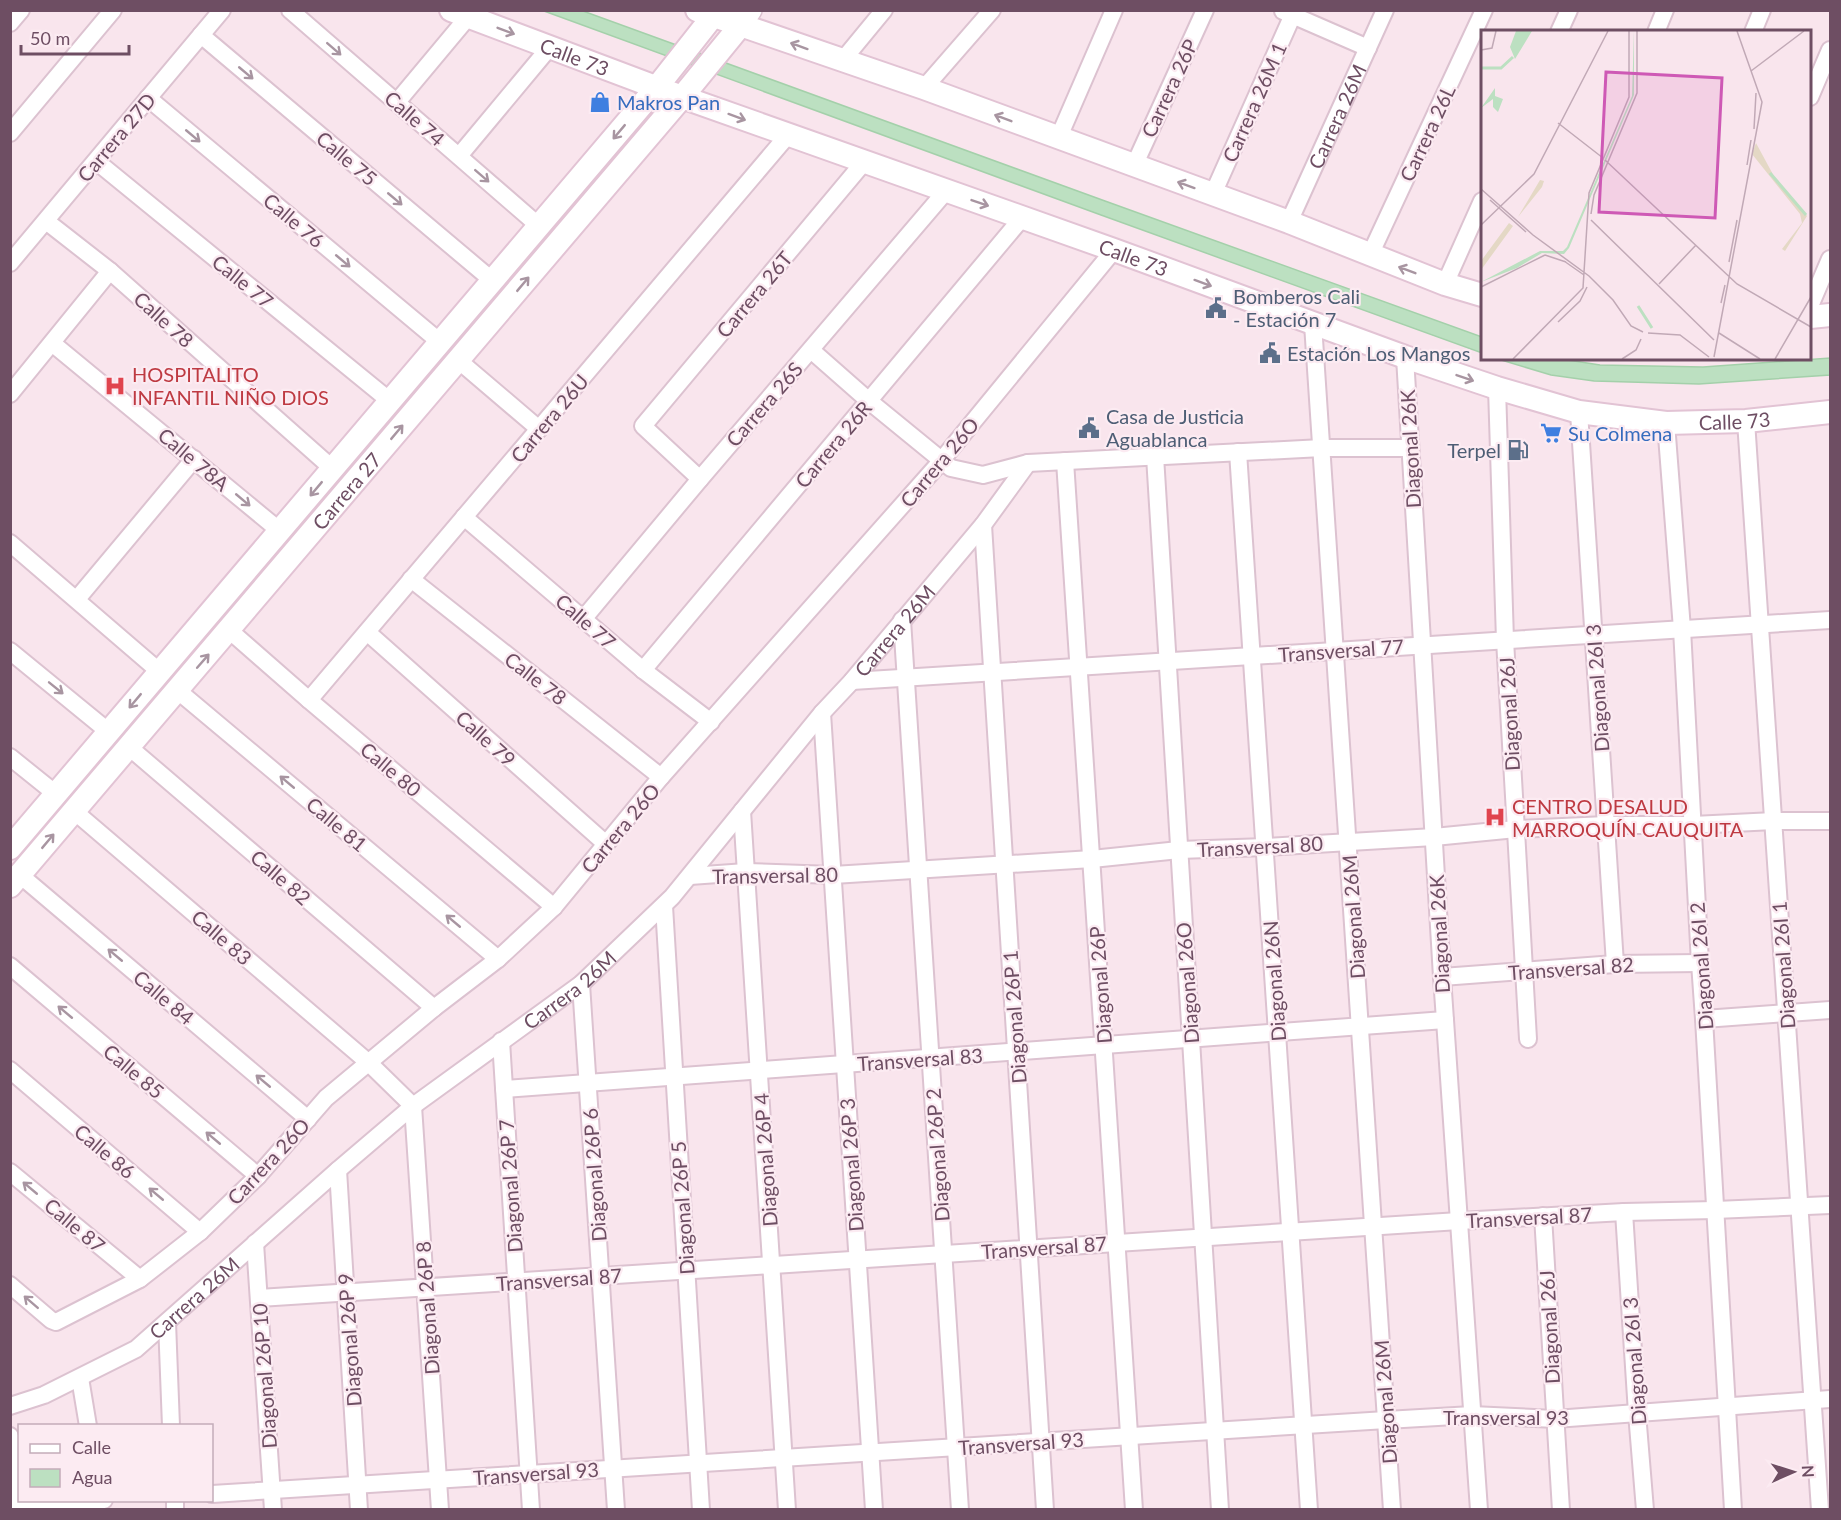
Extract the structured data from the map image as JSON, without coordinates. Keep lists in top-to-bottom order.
{
  "streets": {
    "main road": ["Calle 73", "Carrera 27"],
    "street": [
      "Carrera 26P",
      "Carrera 26M 1",
      "Carrera 26M",
      "Calle 74",
      "Carrera 26L",
      "Carrera 27D",
      "Calle 75",
      "Calle 76",
      "Calle 77",
      "Carrera 26T",
      "Calle 78",
      "Carrera 26S",
      "Carrera 26U",
      "Carrera 26R",
      "Diagonal 26K",
      "Calle 78A",
      "Carrera 26O",
      "Transversal 77",
      "Diagonal 26I 3",
      "Diagonal 26J",
      "Calle 79",
      "Calle 80",
      "Calle 81",
      "Transversal 80",
      "Calle 82",
      "Diagonal 26M",
      "Calle 83",
      "Diagonal 26I 1",
      "Diagonal 26I 2",
      "Transversal 82",
      "Diagonal 26N",
      "Diagonal 26O",
      "Diagonal 26P",
      "Calle 84",
      "Diagonal 26P 1",
      "Transversal 83",
      "Calle 85",
      "Calle 86",
      "Diagonal 26P 2",
      "Diagonal 26P 4",
      "Diagonal 26P 3",
      "Diagonal 26P 6",
      "Diagonal 26P 7",
      "Diagonal 26P 5",
      "Transversal 87",
      "Calle 87",
      "Diagonal 26P 8",
      "Diagonal 26P 9",
      "Diagonal 26P 10",
      "Transversal 93"
    ]
  },
  "crossings": [
    ["Calle 73", "Carrera 26T"],
    ["Calle 73", "Carrera 26S"],
    ["Calle 73", "Carrera 26U"],
    ["Calle 73", "Carrera 26R"],
    ["Calle 73", "Diagonal 26K"],
    ["Calle 73", "Carrera 26O"],
    ["Calle 73", "Carrera 27"],
    ["Calle 73", "Diagonal 26I 3"],
    ["Calle 73", "Diagonal 26J"],
    ["Calle 73", "Diagonal 26M"],
    ["Calle 73", "Diagonal 26I 1"],
    ["Calle 73", "Diagonal 26I 2"],
    ["Carrera 26M", "Transversal 77"],
    ["Carrera 26M", "Transversal 80"],
    ["Carrera 26M", "Calle 83"],
    ["Carrera 26M", "Diagonal 26P 1"],
    ["Carrera 26M", "Diagonal 26P 2"],
    ["Carrera 26M", "Diagonal 26P 4"],
    ["Carrera 26M", "Diagonal 26P 3"],
    ["Carrera 26M", "Diagonal 26P 6"],
    ["Carrera 26M", "Diagonal 26P 7"],
    ["Carrera 26M", "Diagonal 26P 5"],
    ["Carrera 26M", "Diagonal 26P 8"],
    ["Carrera 26M", "Diagonal 26P 9"],
    ["Carrera 26M", "Diagonal 26P 10"],
    ["Calle 74", "Carrera 27"],
    ["Carrera 27D", "Calle 75"],
    ["Carrera 27D", "Calle 76"],
    ["Carrera 27D", "Calle 77"],
    ["Carrera 27D", "Calle 78"],
    ["Calle 75", "Carrera 27"],
    ["Calle 76", "Carrera 27"],
    ["Calle 77", "Carrera 26S"],
    ["Calle 77", "Carrera 26U"],
    ["Calle 77", "Carrera 26R"],
    ["Calle 77", "Carrera 26O"],
    ["Calle 77", "Carrera 27"],
    ["Carrera 26T", "Carrera 26S"],
    ["Calle 78", "Carrera 26U"],
    ["Calle 78", "Carrera 26O"],
    ["Calle 78", "Carrera 27"],
    ["Carrera 26U", "Calle 79"],
    ["Carrera 26U", "Calle 80"],
    ["Diagonal 26K", "Transversal 77"],
    ["Diagonal 26K", "Transversal 80"],
    ["Diagonal 26K", "Transversal 82"],
    ["Diagonal 26K", "Transversal 83"],
    ["Diagonal 26K", "Transversal 87"],
    ["Diagonal 26K", "Transversal 93"],
    ["Calle 78A", "Carrera 27"],
    ["Carrera 26O", "Calle 79"],
    ["Carrera 26O", "Calle 80"],
    ["Carrera 26O", "Calle 81"],
    ["Carrera 26O", "Calle 82"],
    ["Carrera 26O", "Calle 83"],
    ["Carrera 26O", "Calle 84"],
    ["Carrera 26O", "Calle 85"],
    ["Carrera 26O", "Calle 86"],
    ["Carrera 26O", "Calle 87"],
    ["Carrera 27", "Calle 80"],
    ["Carrera 27", "Calle 81"],
    ["Carrera 27", "Calle 82"],
    ["Carrera 27", "Calle 83"],
    ["Carrera 27", "Calle 84"],
    ["Transversal 77", "Diagonal 26I 3"],
    ["Transversal 77", "Diagonal 26J"],
    ["Transversal 77", "Diagonal 26M"],
    ["Transversal 77", "Diagonal 26I 1"],
    ["Transversal 77", "Diagonal 26I 2"],
    ["Transversal 77", "Diagonal 26N"],
    ["Transversal 77", "Diagonal 26O"],
    ["Transversal 77", "Diagonal 26P"],
    ["Transversal 77", "Diagonal 26P 1"],
    ["Transversal 77", "Diagonal 26P 2"],
    ["Diagonal 26I 3", "Transversal 80"],
    ["Diagonal 26I 3", "Transversal 82"],
    ["Diagonal 26I 3", "Transversal 87"],
    ["Diagonal 26I 3", "Transversal 93"],
    ["Diagonal 26J", "Transversal 80"],
    ["Diagonal 26J", "Transversal 82"],
    ["Diagonal 26J", "Transversal 87"],
    ["Diagonal 26J", "Transversal 93"],
    ["Transversal 80", "Diagonal 26M"],
    ["Transversal 80", "Diagonal 26I 1"],
    ["Transversal 80", "Diagonal 26I 2"],
    ["Transversal 80", "Diagonal 26N"],
    ["Transversal 80", "Diagonal 26O"],
    ["Transversal 80", "Diagonal 26P"],
    ["Transversal 80", "Diagonal 26P 1"],
    ["Transversal 80", "Diagonal 26P 2"],
    ["Transversal 80", "Diagonal 26P 4"],
    ["Transversal 80", "Diagonal 26P 3"],
    ["Diagonal 26M", "Transversal 83"],
    ["Diagonal 26M", "Transversal 87"],
    ["Diagonal 26M", "Transversal 93"],
    ["Calle 83", "Diagonal 26P 8"],
    ["Diagonal 26I 1", "Transversal 87"],
    ["Diagonal 26I 1", "Transversal 93"],
    ["Diagonal 26I 2", "Transversal 82"],
    ["Diagonal 26I 2", "Transversal 87"],
    ["Diagonal 26I 2", "Transversal 93"],
    ["Diagonal 26N", "Transversal 83"],
    ["Diagonal 26N", "Transversal 87"],
    ["Diagonal 26N", "Transversal 93"],
    ["Diagonal 26O", "Transversal 83"],
    ["Diagonal 26O", "Transversal 87"],
    ["Diagonal 26O", "Transversal 93"],
    ["Diagonal 26P", "Transversal 83"],
    ["Diagonal 26P", "Transversal 87"],
    ["Diagonal 26P", "Transversal 93"],
    ["Diagonal 26P 1", "Transversal 83"],
    ["Diagonal 26P 1", "Transversal 87"],
    ["Diagonal 26P 1", "Transversal 93"],
    ["Transversal 83", "Diagonal 26P 2"],
    ["Transversal 83", "Diagonal 26P 4"],
    ["Transversal 83", "Diagonal 26P 3"],
    ["Transversal 83", "Diagonal 26P 6"],
    ["Transversal 83", "Diagonal 26P 7"],
    ["Transversal 83", "Diagonal 26P 5"],
    ["Diagonal 26P 2", "Transversal 87"],
    ["Diagonal 26P 2", "Transversal 93"],
    ["Diagonal 26P 4", "Transversal 87"],
    ["Diagonal 26P 4", "Transversal 93"],
    ["Diagonal 26P 3", "Transversal 87"],
    ["Diagonal 26P 3", "Transversal 93"],
    ["Diagonal 26P 6", "Transversal 87"],
    ["Diagonal 26P 6", "Transversal 93"],
    ["Diagonal 26P 7", "Transversal 87"],
    ["Diagonal 26P 7", "Transversal 93"],
    ["Diagonal 26P 5", "Transversal 87"],
    ["Diagonal 26P 5", "Transversal 93"],
    ["Transversal 87", "Diagonal 26P 8"],
    ["Transversal 87", "Diagonal 26P 9"],
    ["Transversal 87", "Diagonal 26P 10"],
    ["Diagonal 26P 8", "Transversal 93"],
    ["Diagonal 26P 9", "Transversal 93"],
    ["Diagonal 26P 10", "Transversal 93"]
  ],
  "one_way": [
    "Calle 74",
    "Calle 75",
    "Calle 76",
    "Calle 78A",
    "Calle 81",
    "Calle 84",
    "Calle 85",
    "Calle 86",
    "Calle 87"
  ],
  "places": {
    "shop": ["Makros Pan"],
    "public building": ["Bomberos Cali - Estación 7", "Estación Los Mangos", "Casa de Justicia Aguablanca"],
    "hospital": ["HOSPITALITO INFANTIL NIÑO DIOS", "CENTRO DESALUD MARROQUÍN CAUQUITA"],
    "supermarket": ["Su Colmena"],
    "fuel station": ["Terpel"]
  },
  "legend": ["Calle", "Agua"],
  "scale_bar": "50 m",
  "north": "right"
}
